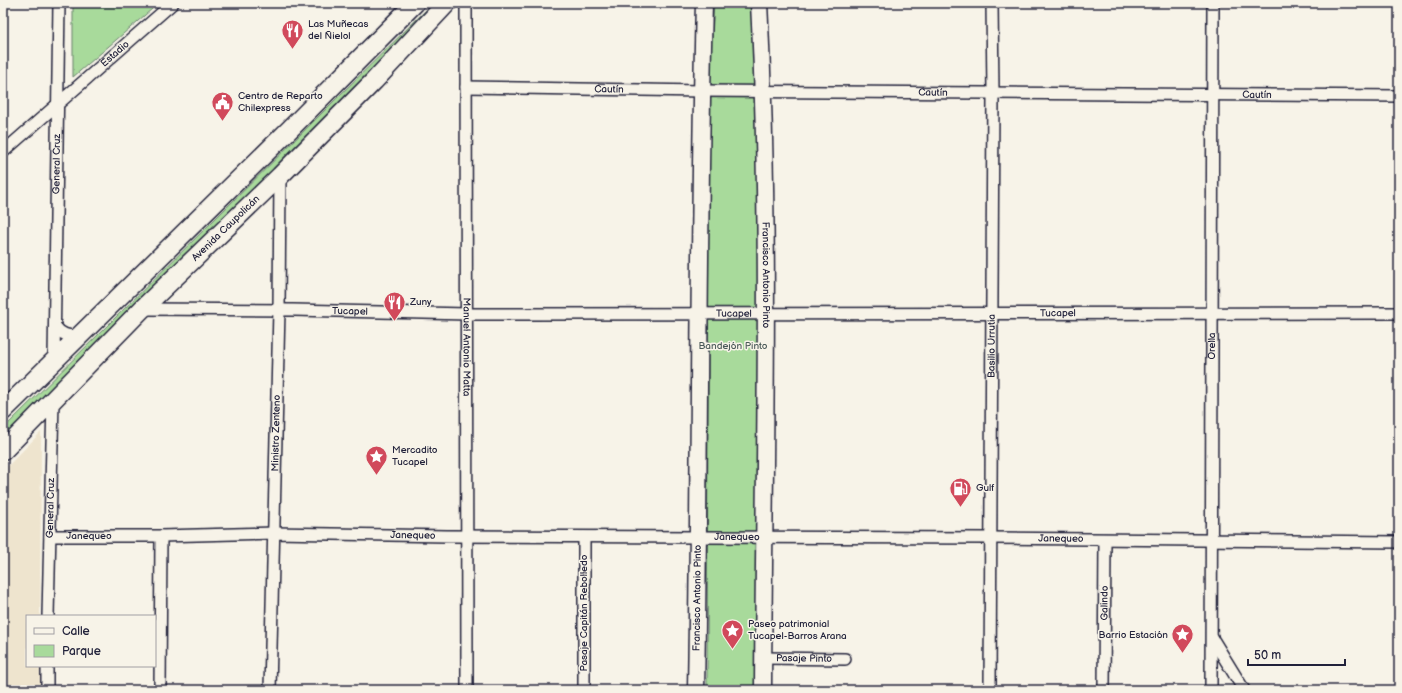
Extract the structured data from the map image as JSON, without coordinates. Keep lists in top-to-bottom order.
{
  "streets": {
    "main road": ["Avenida Caupolicán", "Francisco Antonio Pinto"],
    "street": [
      "Estadio",
      "Cautín",
      "General Cruz",
      "Tucapel",
      "Manuel Antonio Matta",
      "Basilio Urrutia",
      "Orella",
      "Ministro Zenteno",
      "Janequeo",
      "Galindo",
      "Pasaje Capitán Rebolledo",
      "Pasaje Pinto"
    ]
  },
  "crossings": [
    ["Estadio", "General Cruz"],
    ["Cautín", "Francisco Antonio Pinto"],
    ["Cautín", "Manuel Antonio Matta"],
    ["Cautín", "Basilio Urrutia"],
    ["Cautín", "Orella"],
    ["General Cruz", "Avenida Caupolicán"],
    ["General Cruz", "Janequeo"],
    ["Avenida Caupolicán", "Tucapel"],
    ["Avenida Caupolicán", "Ministro Zenteno"],
    ["Francisco Antonio Pinto", "Tucapel"],
    ["Francisco Antonio Pinto", "Janequeo"],
    ["Francisco Antonio Pinto", "Pasaje Pinto"],
    ["Tucapel", "Manuel Antonio Matta"],
    ["Tucapel", "Basilio Urrutia"],
    ["Tucapel", "Orella"],
    ["Tucapel", "Ministro Zenteno"],
    ["Manuel Antonio Matta", "Janequeo"],
    ["Basilio Urrutia", "Janequeo"],
    ["Orella", "Janequeo"],
    ["Ministro Zenteno", "Janequeo"],
    ["Janequeo", "Galindo"],
    ["Janequeo", "Pasaje Capitán Rebolledo"]
  ],
  "parks": ["Bandejón Pinto"],
  "places": {
    "restaurant": ["Las Muñecas del Ñielol", "Zuny"],
    "public building": ["Centro de Reparto Chilexpress"],
    "place": ["Mercadito Tucapel", "Paseo patrimonial Tucapel-Barros Arana", "Barrio Estación"],
    "fuel station": ["Gulf"]
  },
  "legend": ["Calle", "Parque"],
  "scale_bar": "50 m"
}
